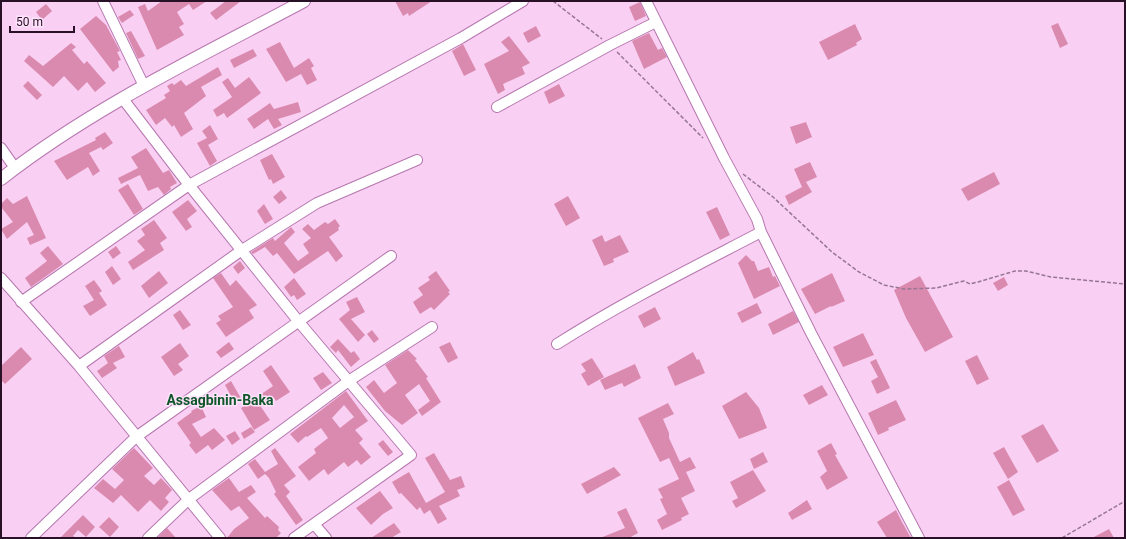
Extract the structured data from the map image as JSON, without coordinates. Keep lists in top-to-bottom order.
{
  "districts": ["Assagbinin-Baka"],
  "scale_bar": "50 m"
}
